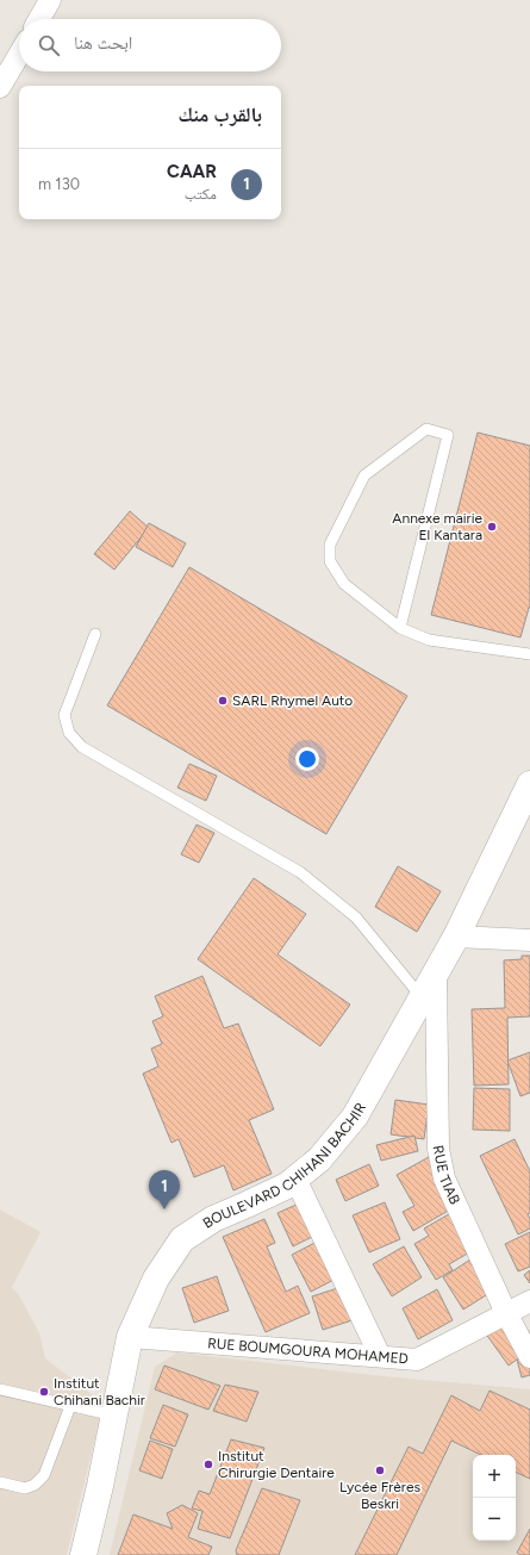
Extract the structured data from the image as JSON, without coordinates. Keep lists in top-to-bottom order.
{
  "streets": {
    "main road": ["BOULEVARD CHIHANI BACHIR"],
    "street": ["RUE TIAB", "RUE BOUMGOURA MOHAMED"]
  },
  "crossings": [
    ["BOULEVARD CHIHANI BACHIR", "RUE TIAB"],
    ["BOULEVARD CHIHANI BACHIR", "RUE BOUMGOURA MOHAMED"],
    ["RUE TIAB", "RUE BOUMGOURA MOHAMED"]
  ],
  "places": [
    "Annexe mairie El Kantara",
    "SARL Rhymel Auto",
    "Institut Chihani Bachir",
    "Institut Chirurgie Dentaire",
    "Lycée Frères Beskri"
  ],
  "page": {
    "search": "ابحث هنا",
    "heading": "بالقرب منك",
    "list": [
      {
        "mark": "1",
        "name": "CAAR",
        "note": "مكتب",
        "value": "130 m"
      }
    ],
    "pins": "1",
    "map_buttons": ["+", "−"]
  }
}
